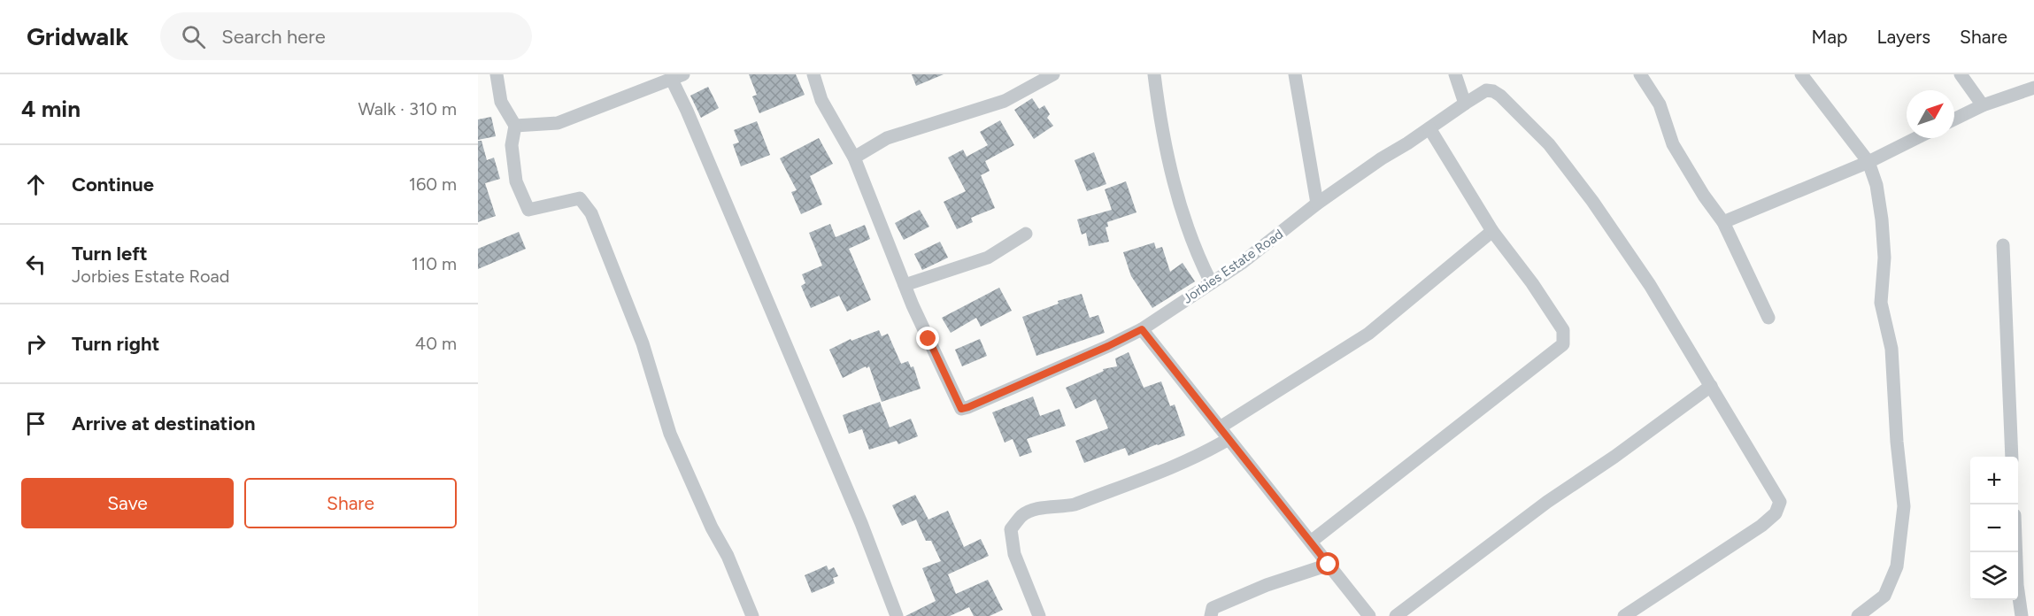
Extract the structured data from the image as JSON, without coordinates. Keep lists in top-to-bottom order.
{
  "streets": {
    "street": ["Jorbies Estate Road"]
  },
  "north": "top right",
  "page": {
    "header": "Gridwalk",
    "search": "Search here",
    "nav": ["Map", "Layers", "Share"],
    "heading": ["4 min", "Walk · 310 m"],
    "list": [
      ["Continue", "160 m"],
      ["Turn left", "Jorbies Estate Road", "110 m"],
      ["Turn right", "40 m"],
      "Arrive at destination"
    ],
    "map_buttons": ["+", "−"],
    "buttons": ["Save", "Share"]
  }
}
